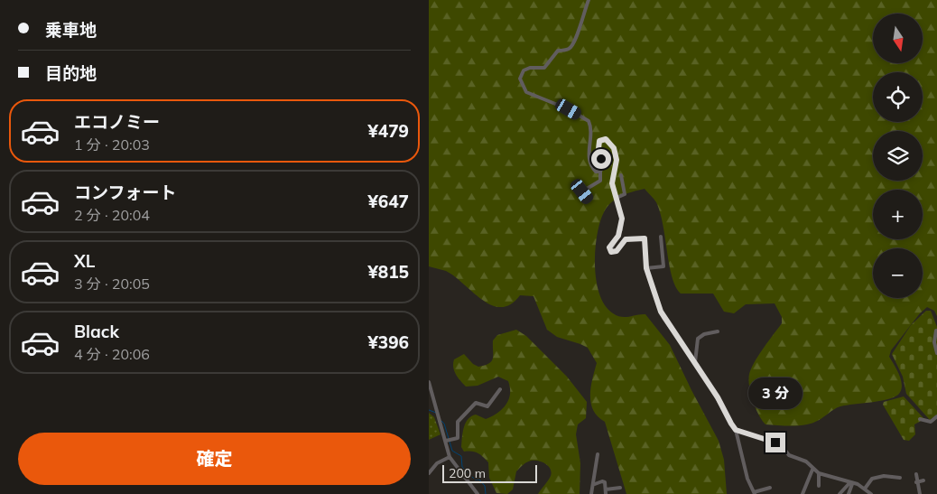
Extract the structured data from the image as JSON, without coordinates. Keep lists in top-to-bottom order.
{
  "scale_bar": "200 m",
  "north": "bottom",
  "page": {
    "banner": ["乗車地", "目的地"],
    "map_buttons": ["+", "−"],
    "list": [
      {
        "name": "エコノミー",
        "note": "1 分 · 20:03",
        "value": "¥479"
      },
      {
        "name": "コンフォート",
        "note": "2 分 · 20:04",
        "value": "¥647"
      },
      {
        "name": "XL",
        "note": "3 分 · 20:05",
        "value": "¥815"
      },
      {
        "name": "Black",
        "note": "4 分 · 20:06",
        "value": "¥396"
      }
    ],
    "bubble": "3 分",
    "buttons": "確定",
    "scale": "200 m"
  }
}
